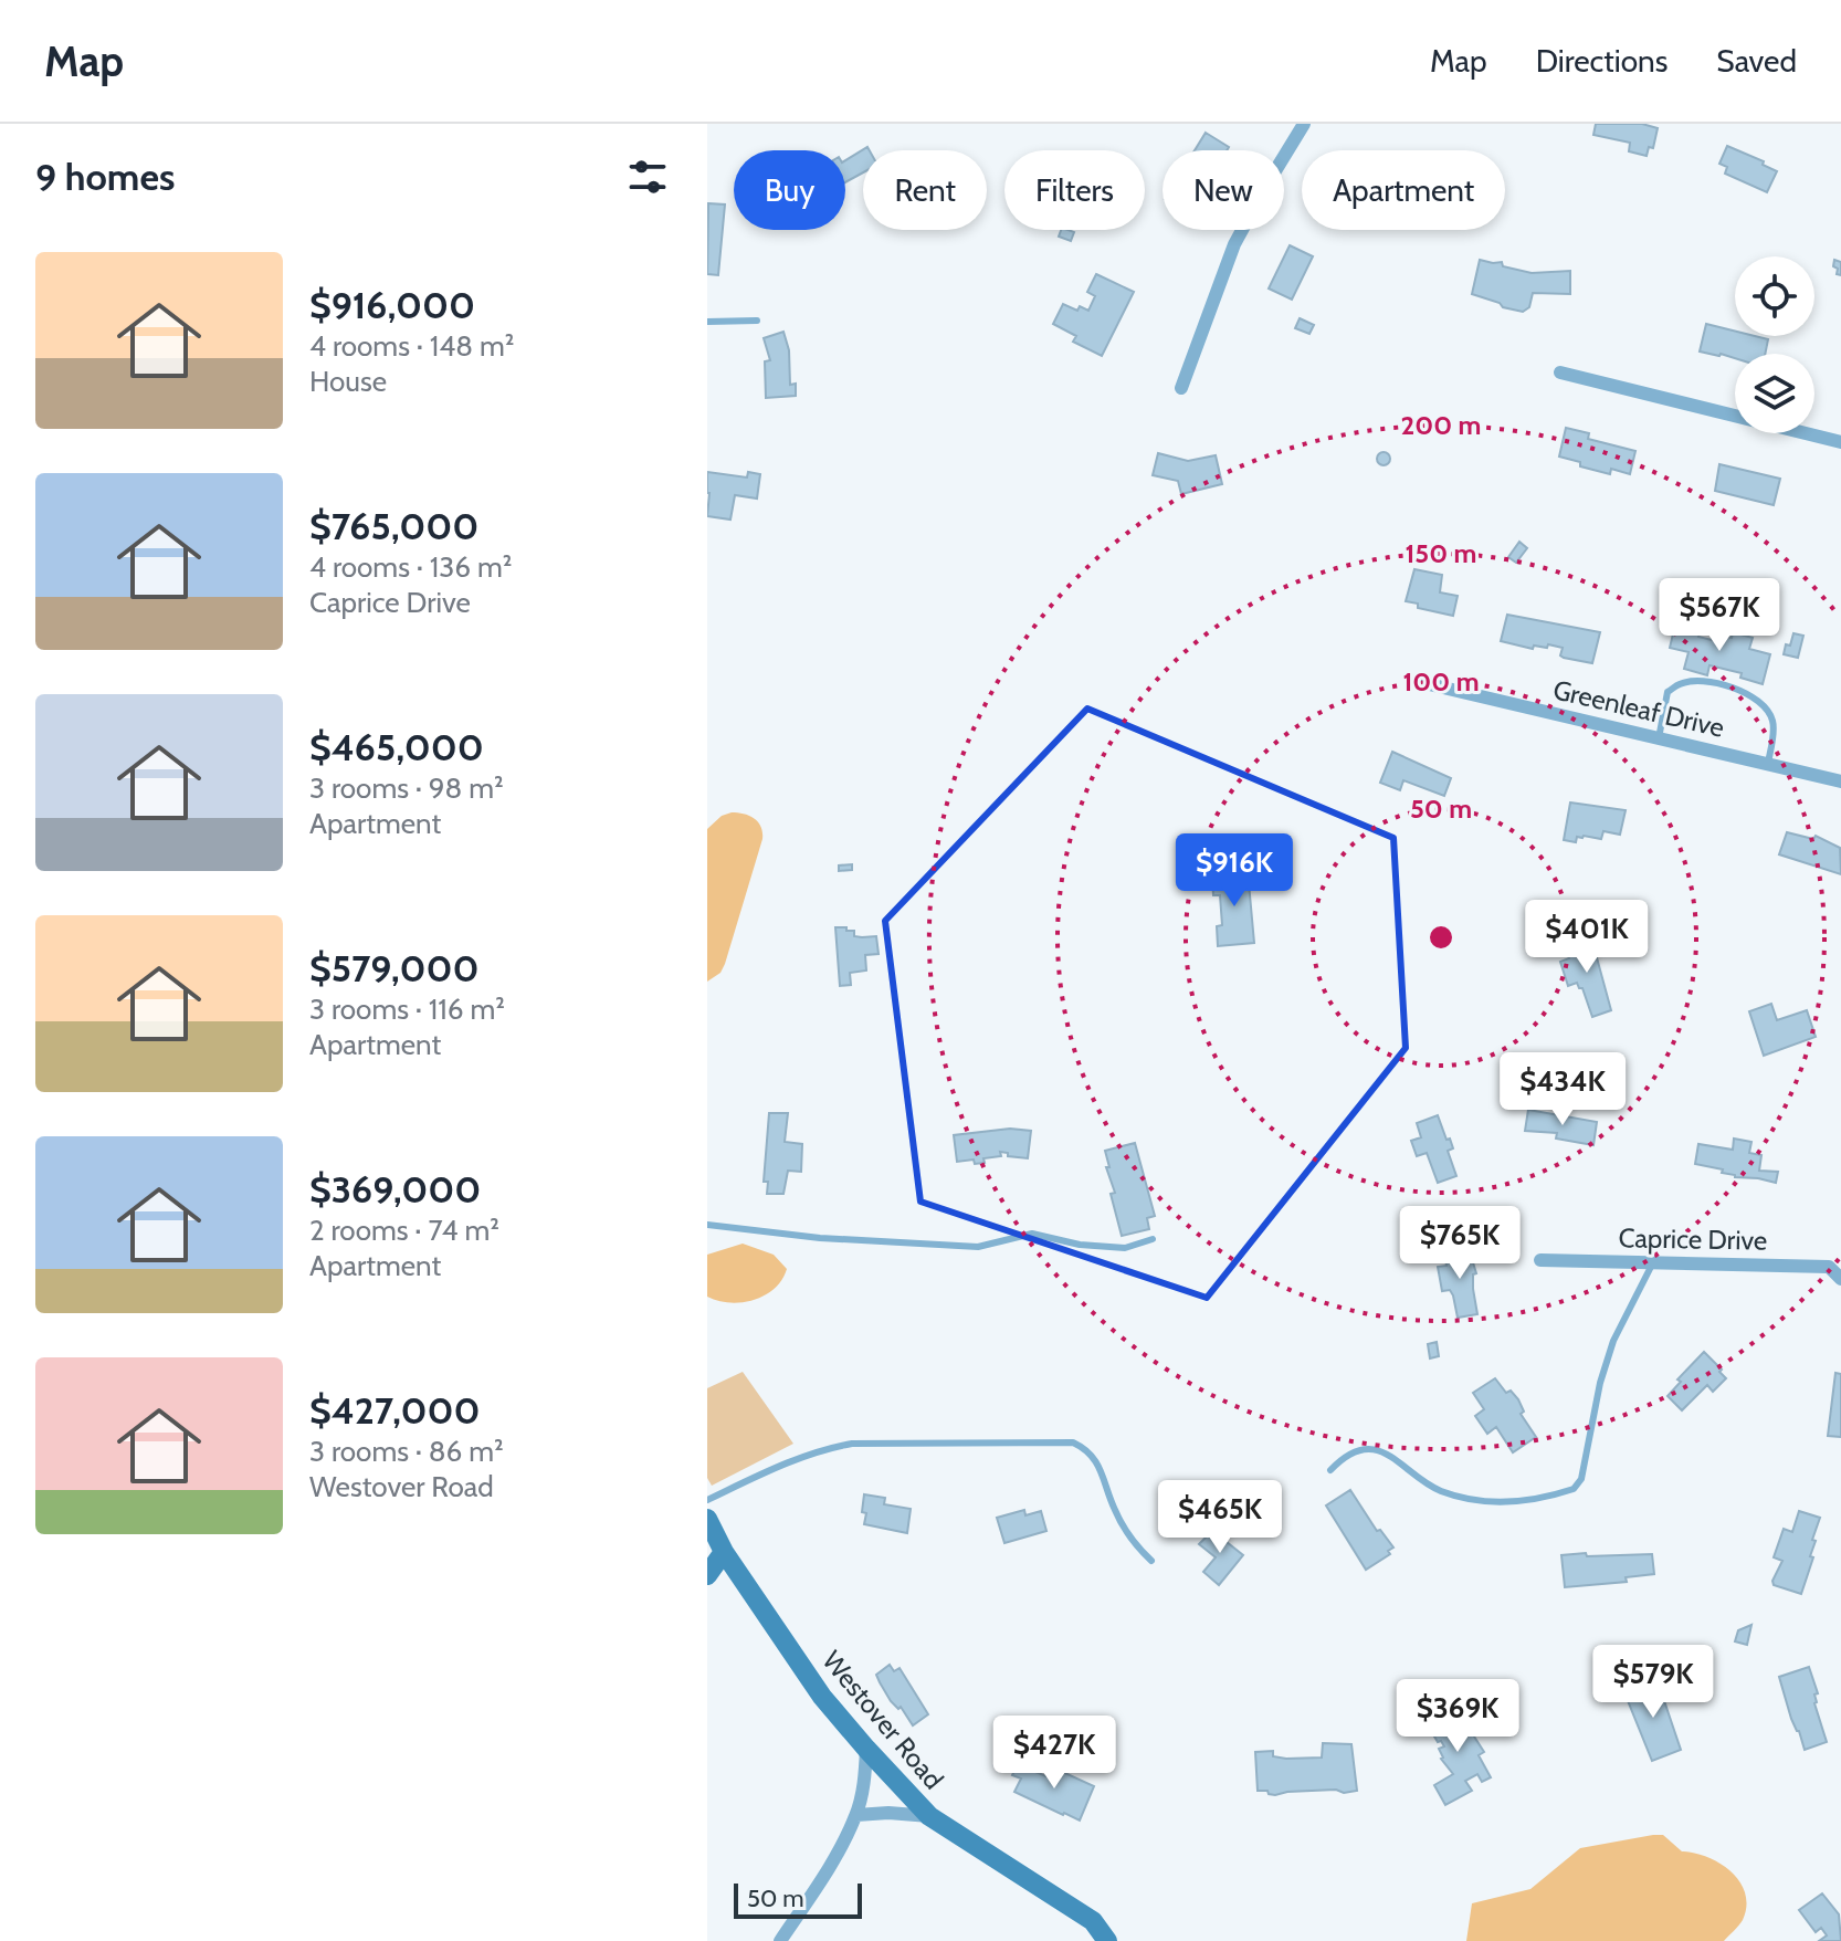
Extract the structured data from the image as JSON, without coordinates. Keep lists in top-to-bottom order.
{
  "streets": {
    "street": ["Greenleaf Drive", "Caprice Drive", "Westover Road"]
  },
  "scale_bar": "50 m",
  "page": {
    "header": "Map",
    "nav": ["Map", "Directions", "Saved"],
    "heading": "9 homes",
    "chip": [
      "Buy",
      "Rent",
      "Filters",
      "New",
      "Apartment"
    ],
    "list": [
      {
        "name": "$916,000",
        "note": "4 rooms · 148 m² · House"
      },
      {
        "name": "$765,000",
        "note": "4 rooms · 136 m² · Caprice Drive"
      },
      {
        "name": "$465,000",
        "note": "3 rooms · 98 m² · Apartment"
      },
      {
        "name": "$579,000",
        "note": "3 rooms · 116 m² · Apartment"
      },
      {
        "name": "$369,000",
        "note": "2 rooms · 74 m² · Apartment"
      },
      {
        "name": "$427,000",
        "note": "3 rooms · 86 m² · Westover Road"
      }
    ],
    "price": [
      "$567K",
      "$916K",
      "$401K",
      "$434K",
      "$765K",
      "$465K",
      "$579K",
      "$369K",
      "$427K"
    ],
    "scale": "50 m"
  },
  "rings": [
    "200 m",
    "150 m",
    "100 m",
    "50 m"
  ]
}
